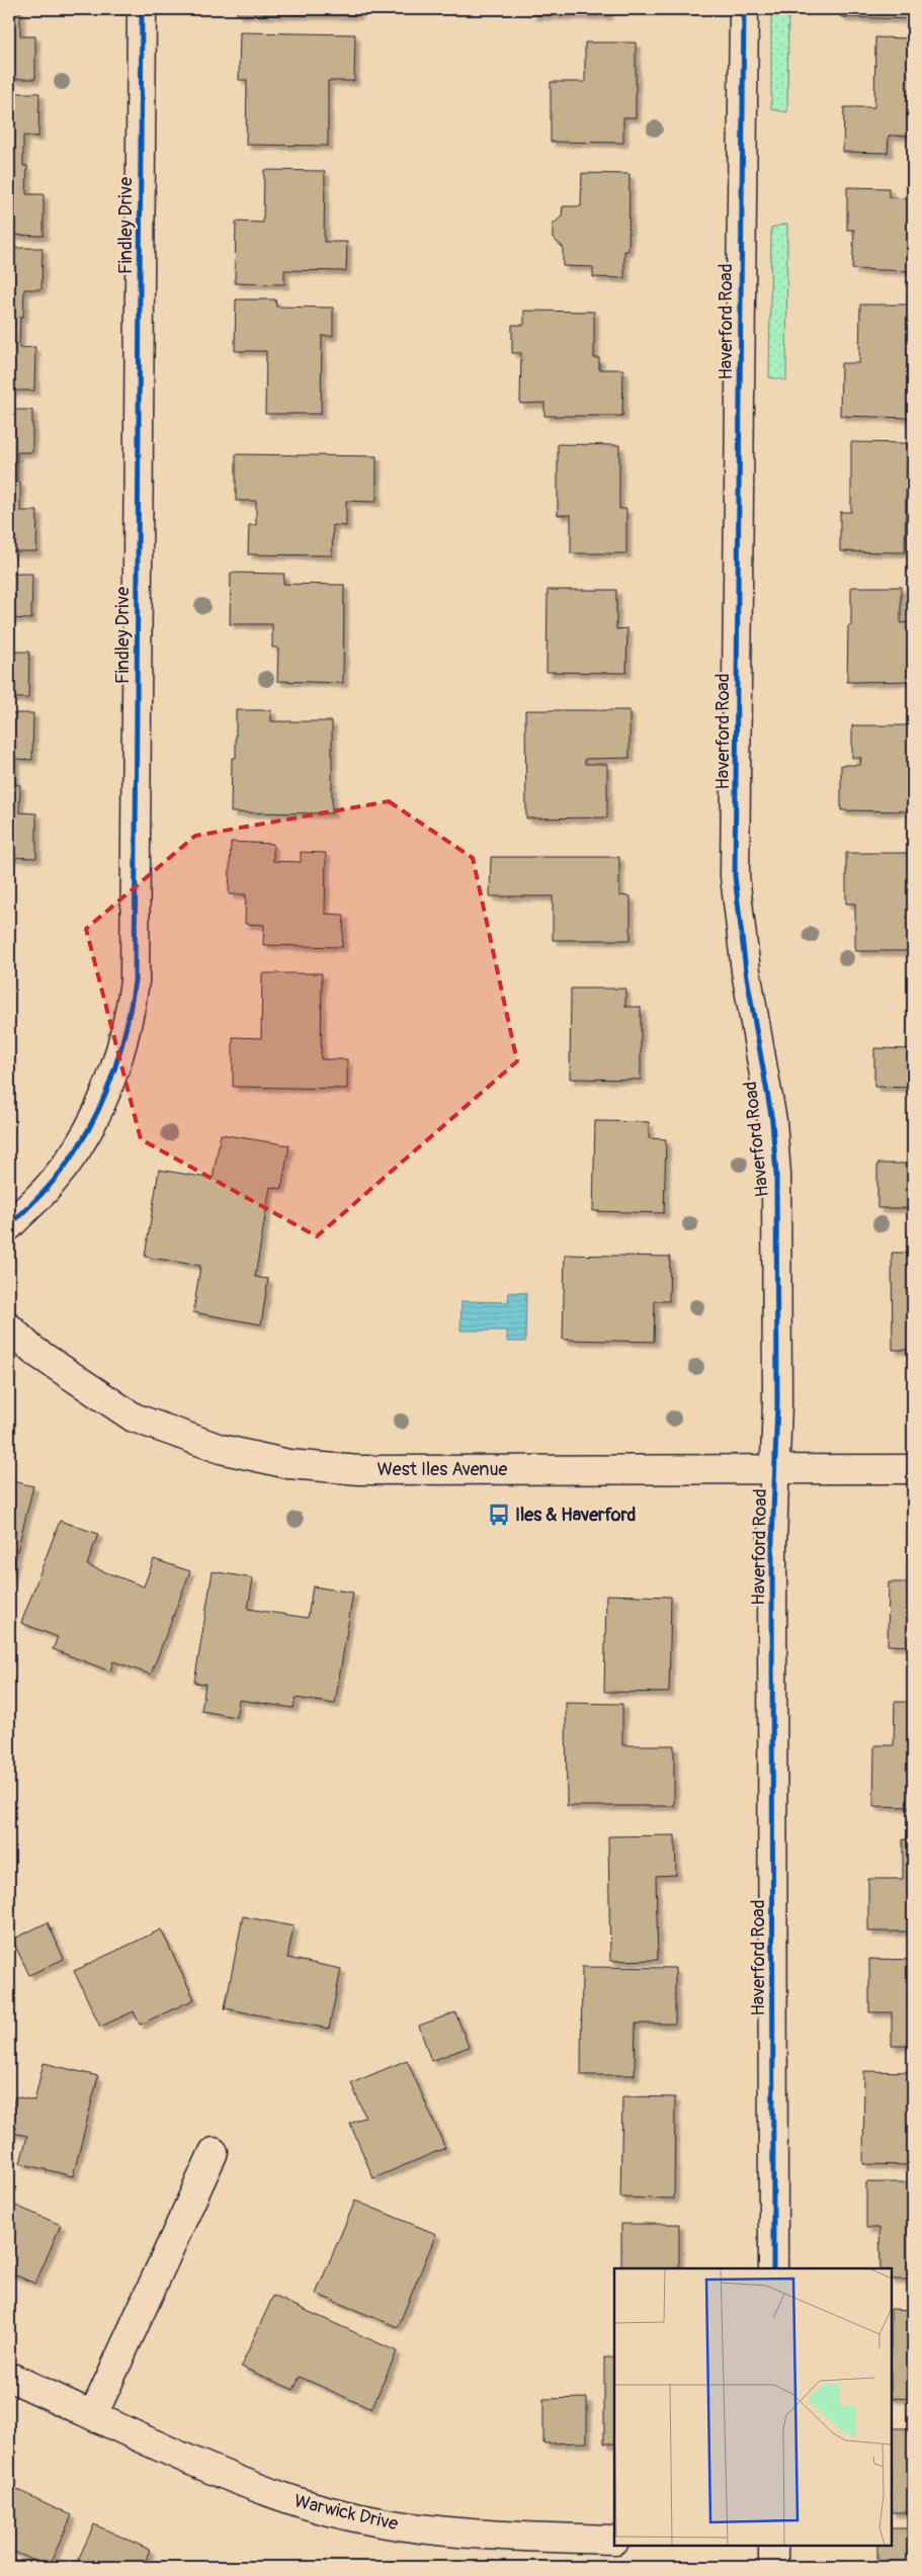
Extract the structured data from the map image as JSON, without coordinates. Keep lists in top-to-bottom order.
{
  "streets": {
    "street": [
      "Findley Drive",
      "Haverford Road",
      "West Iles Avenue",
      "Warwick Drive"
    ]
  },
  "crossings": [
    ["Haverford Road", "West Iles Avenue"]
  ],
  "places": {
    "bus stop": ["Iles & Haverford"]
  }
}
